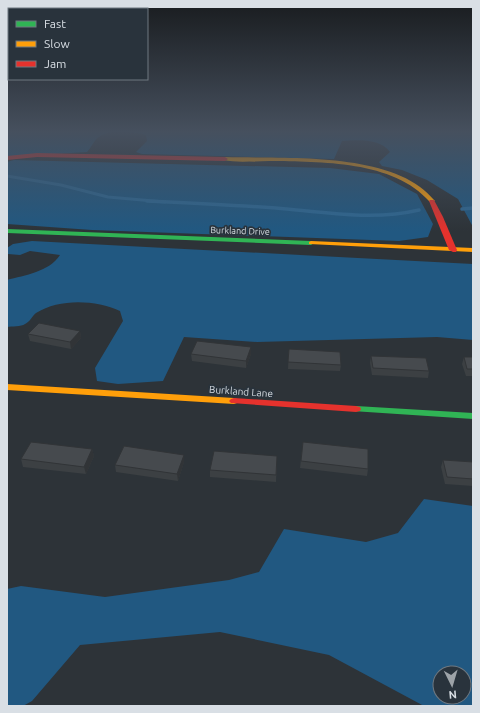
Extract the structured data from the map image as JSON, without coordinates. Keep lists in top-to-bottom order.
{
  "streets": {
    "street": ["Burkland Drive", "Burkland Lane"]
  },
  "legend": ["Fast", "Slow", "Jam"],
  "north": "bottom"
}
